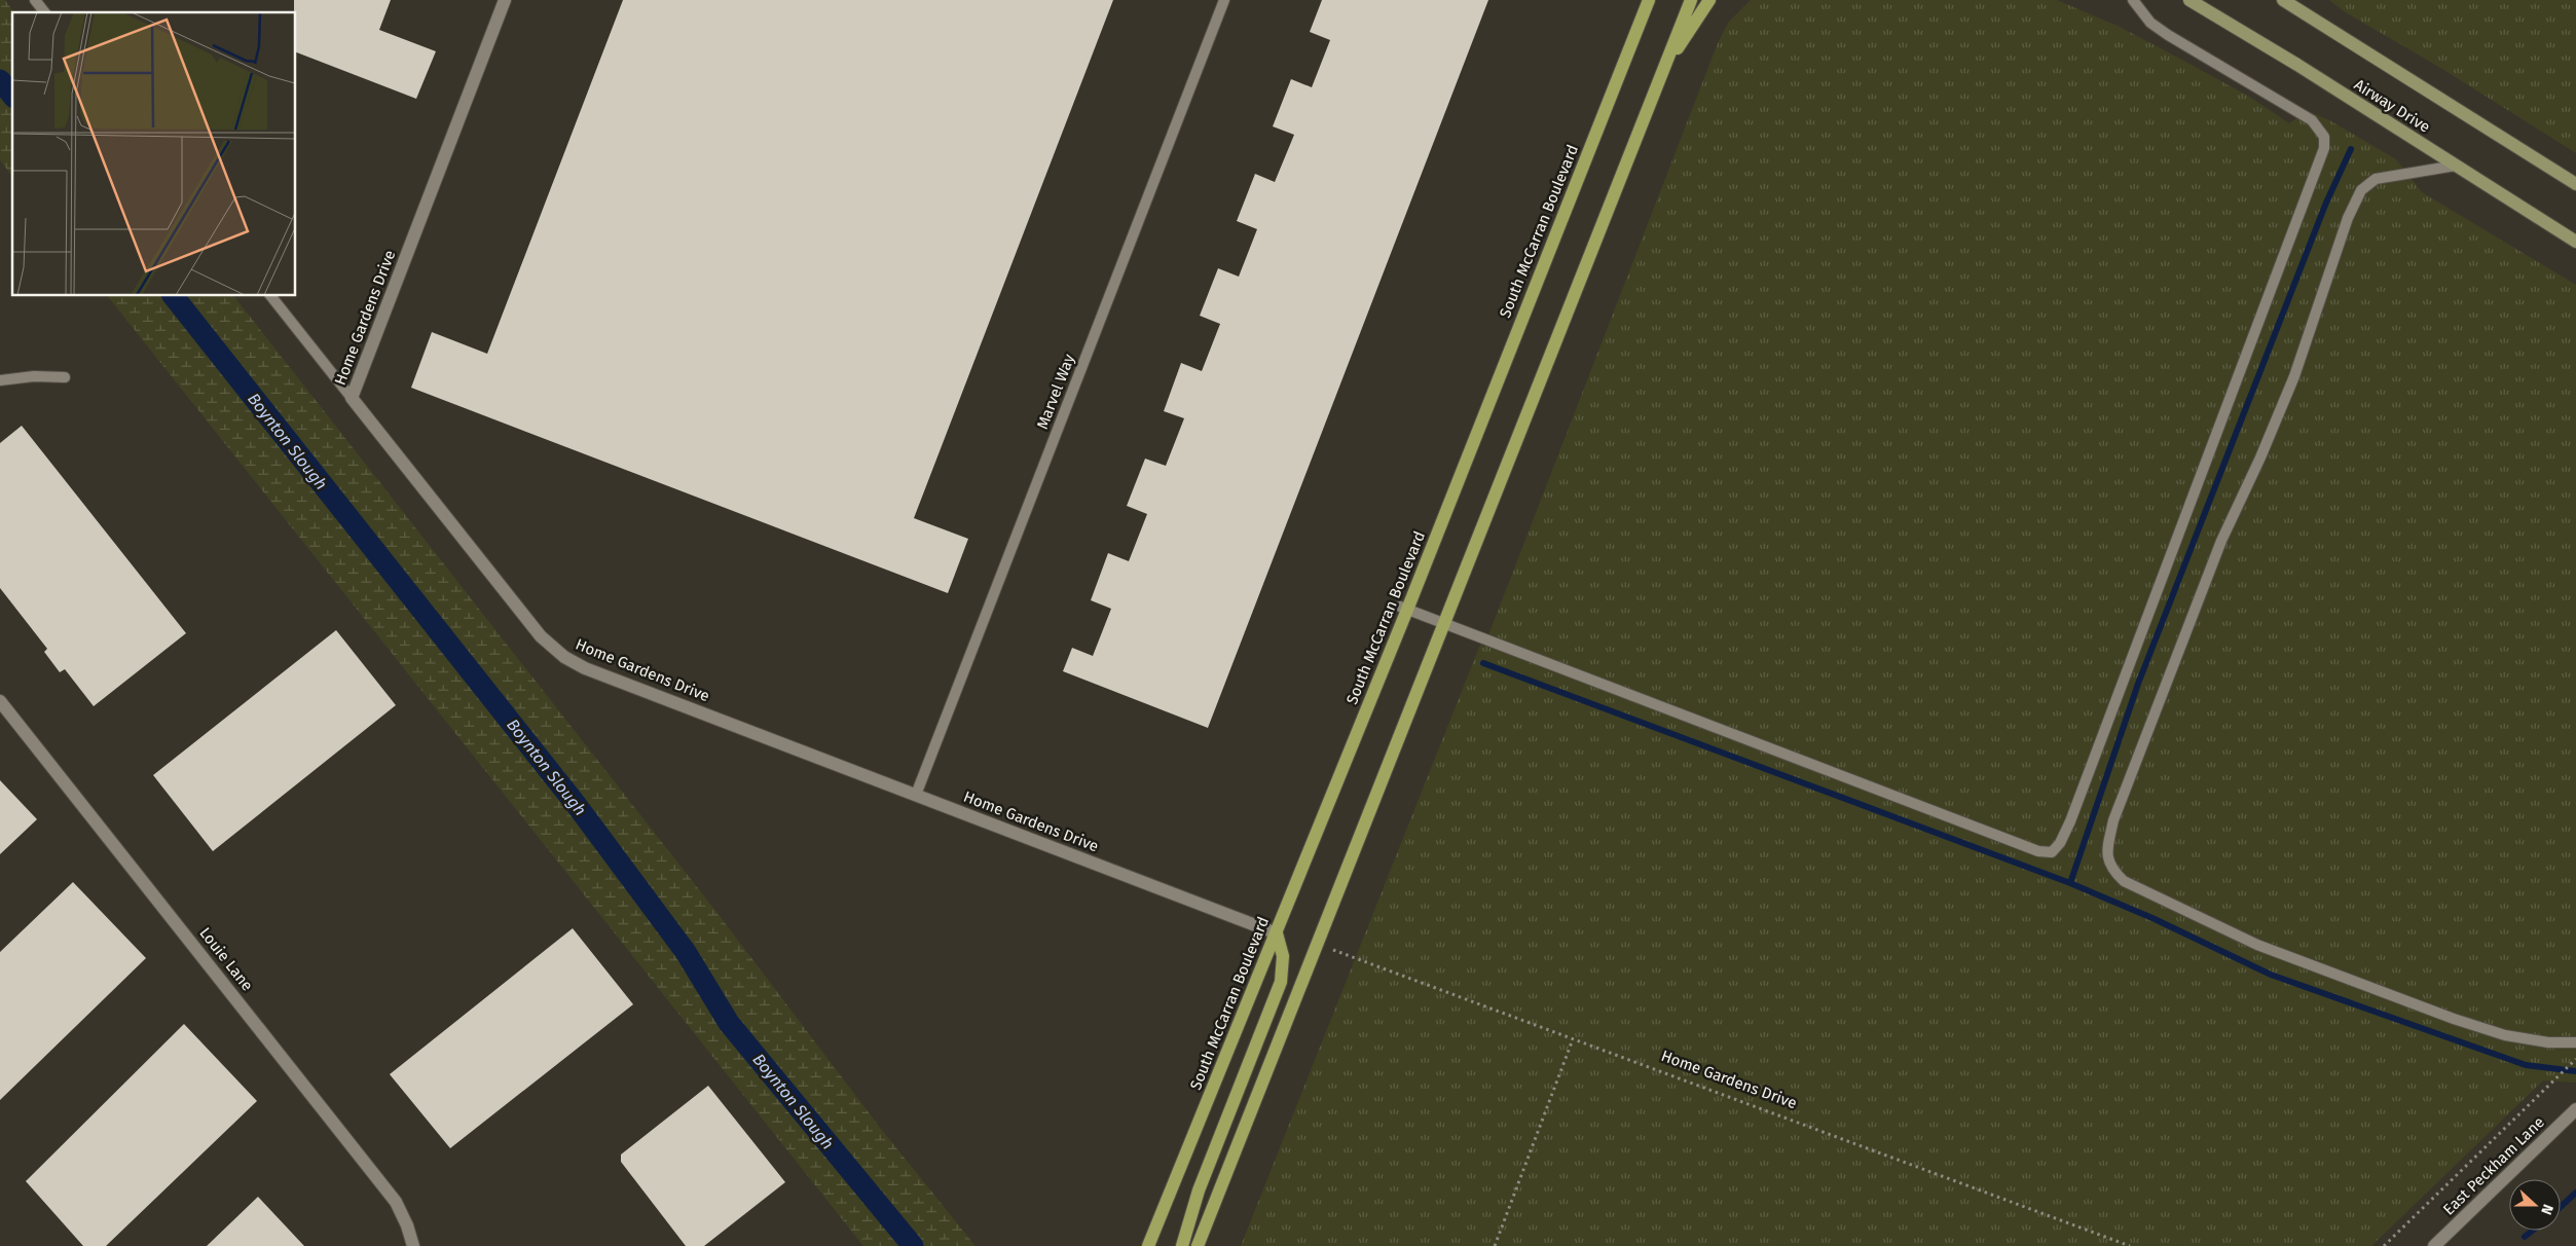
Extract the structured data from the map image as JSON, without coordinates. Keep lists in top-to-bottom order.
{
  "streets": {
    "main road": ["Airway Drive", "South McCarran Boulevard"],
    "street": ["Home Gardens Drive", "Louie Lane", "East Peckham Lane"],
    "lane": ["Marvel Way"]
  },
  "crossings": [
    ["South McCarran Boulevard", "Home Gardens Drive"],
    ["Home Gardens Drive", "Marvel Way"]
  ],
  "water": ["Boynton Slough"],
  "north": "right"
}
